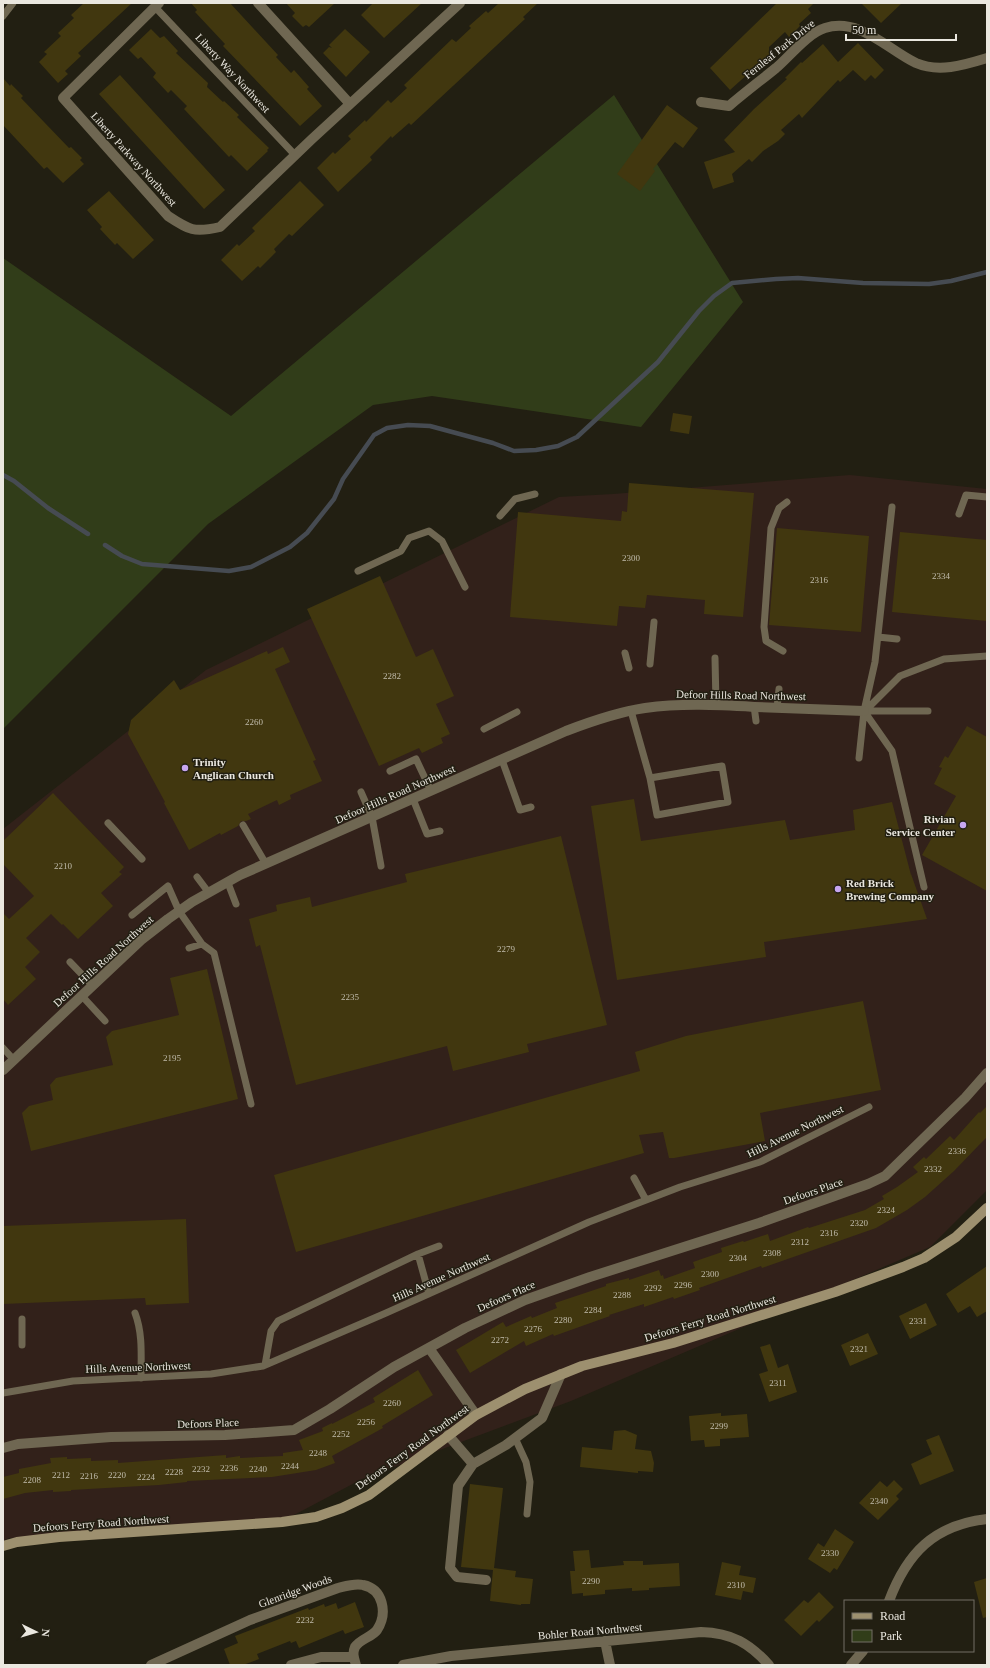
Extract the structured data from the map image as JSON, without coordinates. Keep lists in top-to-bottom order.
{
  "streets": {
    "street": [
      "Fernleaf Park Drive",
      "Liberty Parkway Northwest",
      "Defoor Hills Road Northwest",
      "Defoors Place",
      "Defoors Ferry Road Northwest",
      "Glenridge Woods",
      "Bohler Road Northwest"
    ],
    "lane": ["Liberty Way Northwest", "Hills Avenue Northwest"]
  },
  "crossings": [
    ["Liberty Way Northwest", "Liberty Parkway Northwest"]
  ],
  "places": ["Trinity Anglican Church", "Rivian Service Center", "Red Brick Brewing Company"],
  "house_numbers": [
    "2300",
    "2334",
    "2316",
    "2282",
    "2260",
    "2210",
    "2279",
    "2235",
    "2195",
    "2336",
    "2332",
    "2324",
    "2320",
    "2316",
    "2312",
    "2308",
    "2304",
    "2300",
    "2296",
    "2292",
    "2288",
    "2284",
    "2280",
    "2331",
    "2276",
    "2272",
    "2321",
    "2311",
    "2260",
    "2256",
    "2299",
    "2252",
    "2248",
    "2244",
    "2236",
    "2232",
    "2240",
    "2228",
    "2212",
    "2220",
    "2216",
    "2224",
    "2208",
    "2340",
    "2330",
    "2290",
    "2310",
    "2232"
  ],
  "legend": ["Road", "Park"],
  "scale_bar": "50 m",
  "north": "right"
}
